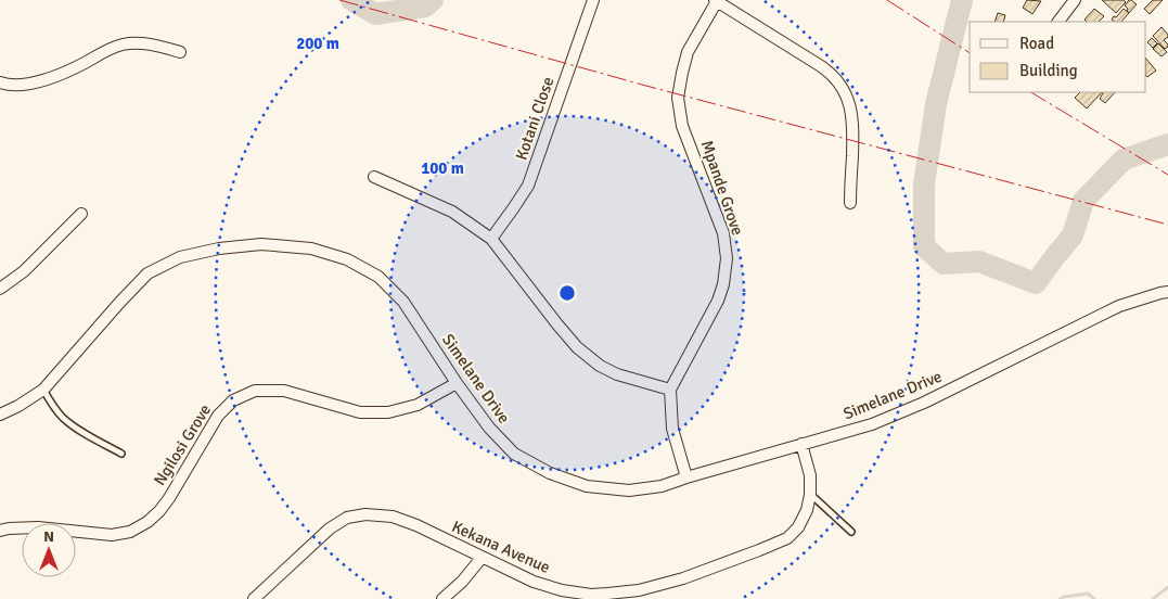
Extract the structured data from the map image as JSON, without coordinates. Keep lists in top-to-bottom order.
{
  "streets": {
    "street": [
      "Kotani Close",
      "Mpande Grove",
      "Simelane Drive",
      "Ngilosi Grove",
      "Kekana Avenue"
    ]
  },
  "crossings": [
    ["Simelane Drive", "Ngilosi Grove"],
    ["Simelane Drive", "Kekana Avenue"]
  ],
  "legend": ["Road", "Building"],
  "north": "top",
  "rings": ["200 m", "100 m"]
}
